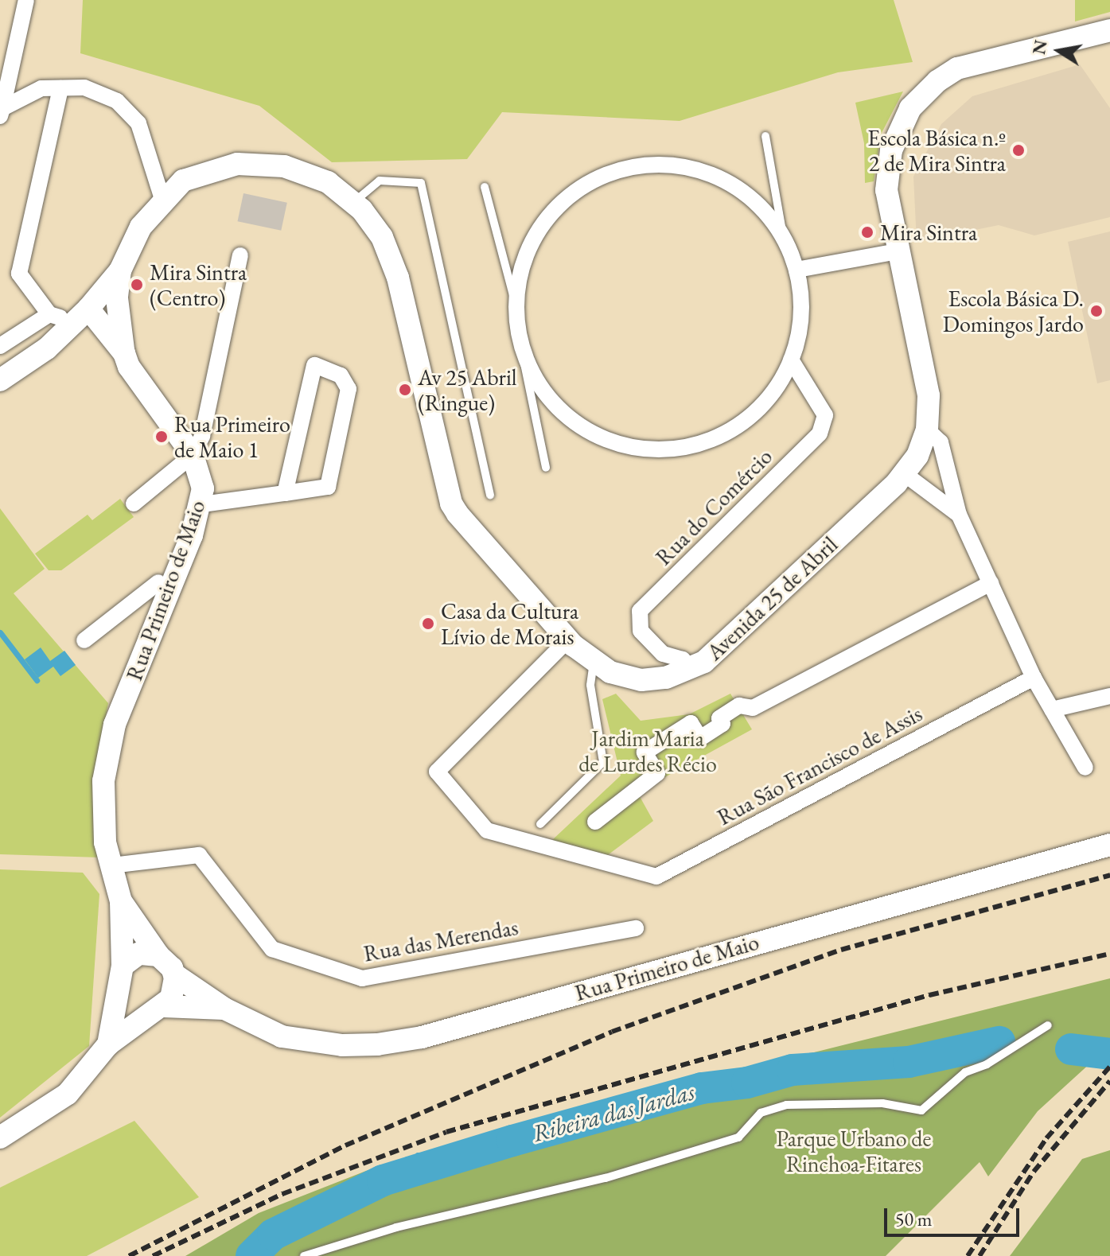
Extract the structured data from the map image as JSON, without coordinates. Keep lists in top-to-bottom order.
{
  "streets": {
    "street": [
      "Rua do Comércio",
      "Rua Primeiro de Maio",
      "Avenida 25 de Abril",
      "Rua São Francisco de Assis",
      "Rua das Merendas"
    ]
  },
  "crossings": [
    ["Rua do Comércio", "Avenida 25 de Abril"],
    ["Rua Primeiro de Maio", "Avenida 25 de Abril"],
    ["Rua Primeiro de Maio", "Rua das Merendas"],
    ["Avenida 25 de Abril", "Rua São Francisco de Assis"]
  ],
  "water": ["Ribeira das Jardas"],
  "parks": ["Jardim Maria de Lurdes Récio", "Parque Urbano de Rinchoa-Fitares"],
  "places": [
    "Escola Básica n.º 2 de Mira Sintra",
    "Mira Sintra",
    "Mira Sintra (Centro)",
    "Escola Básica D. Domingos Jardo",
    "Av 25 Abril (Ringue)",
    "Rua Primeiro de Maio 1",
    "Casa da Cultura Lívio de Morais"
  ],
  "scale_bar": "50 m",
  "north": "left"
}
